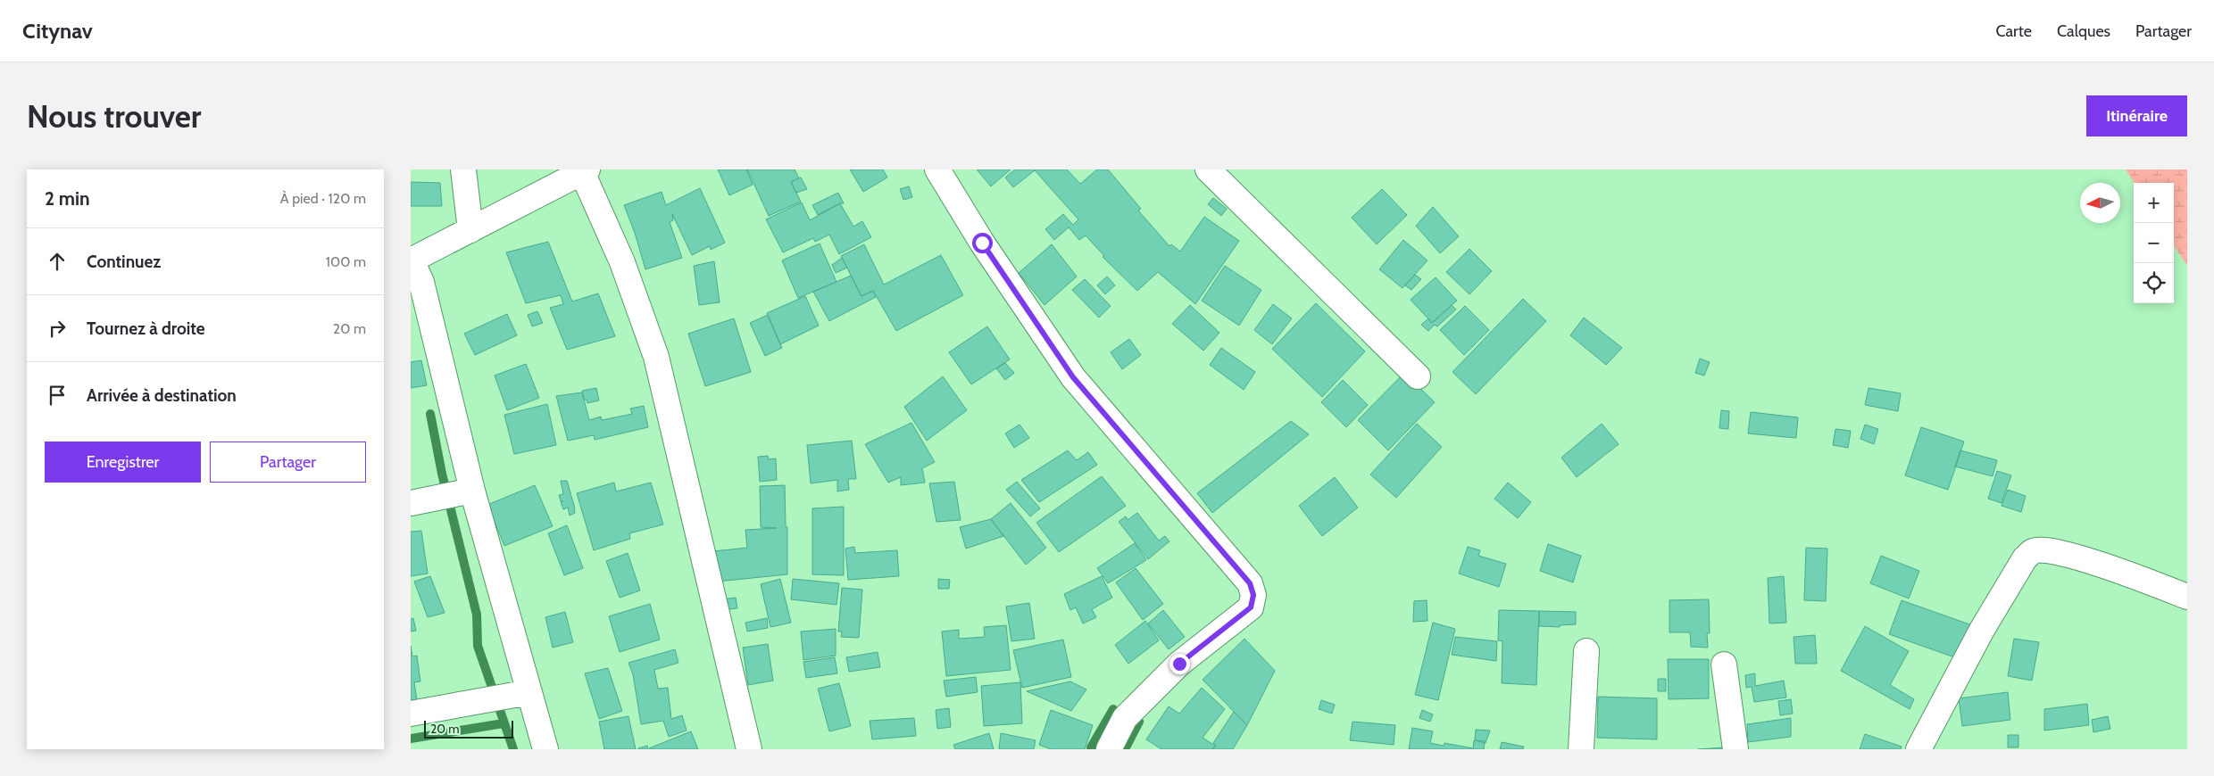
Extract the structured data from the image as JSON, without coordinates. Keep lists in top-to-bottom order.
{
  "scale_bar": "20 m",
  "north": "left",
  "page": {
    "header": "Citynav",
    "nav": ["Carte", "Calques", "Partager"],
    "buttons": [
      "Itinéraire",
      ["Enregistrer", "Partager"]
    ],
    "title": "Nous trouver",
    "heading": ["2 min", "À pied · 120 m"],
    "map_buttons": ["+", "−"],
    "list": [
      ["Continuez", "100 m"],
      ["Tournez à droite", "20 m"],
      "Arrivée à destination"
    ],
    "scale": "20 m"
  }
}
